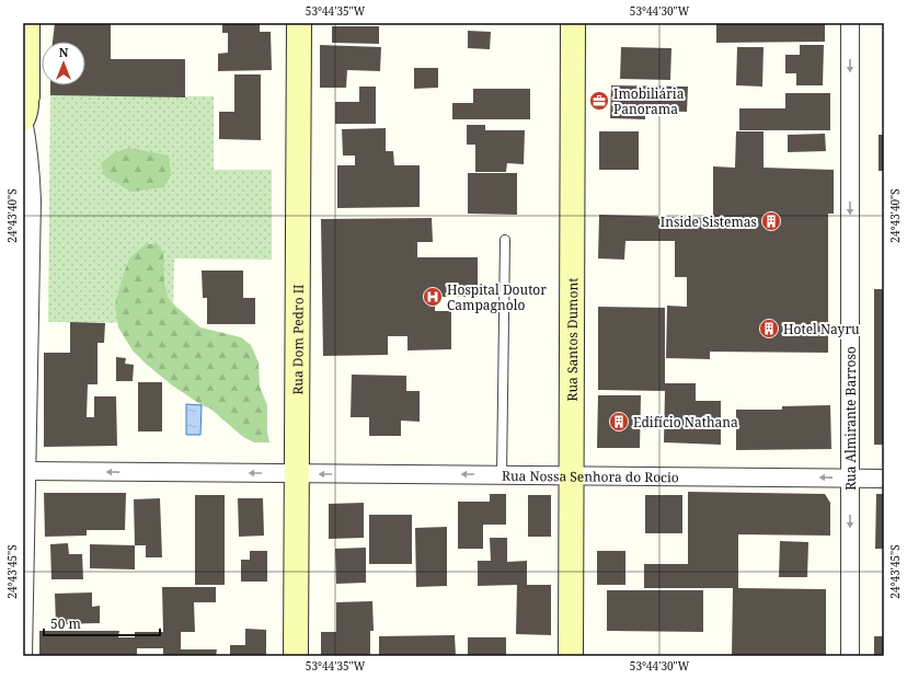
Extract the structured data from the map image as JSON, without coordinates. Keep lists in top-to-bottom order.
{
  "streets": {
    "street": [
      "Rua Dom Pedro II",
      "Rua Santos Dumont",
      "Rua Almirante Barroso",
      "Rua Nossa Senhora do Rocio"
    ]
  },
  "crossings": [
    ["Rua Dom Pedro II", "Rua Nossa Senhora do Rocio"],
    ["Rua Santos Dumont", "Rua Nossa Senhora do Rocio"],
    ["Rua Almirante Barroso", "Rua Nossa Senhora do Rocio"]
  ],
  "one_way": ["Rua Almirante Barroso", "Rua Nossa Senhora do Rocio"],
  "places": {
    "office": ["Imobiliária Panorama"],
    "building": ["Inside Sistemas", "Hotel Nayru", "Edifício Nathana"],
    "hospital": ["Hospital Doutor Campagnolo"]
  },
  "scale_bar": "50 m",
  "north": "top",
  "coordinates": [
    "53°44'35\"W",
    "53°44'30\"W",
    "24°43'40\"S",
    "24°43'45\"S"
  ]
}
